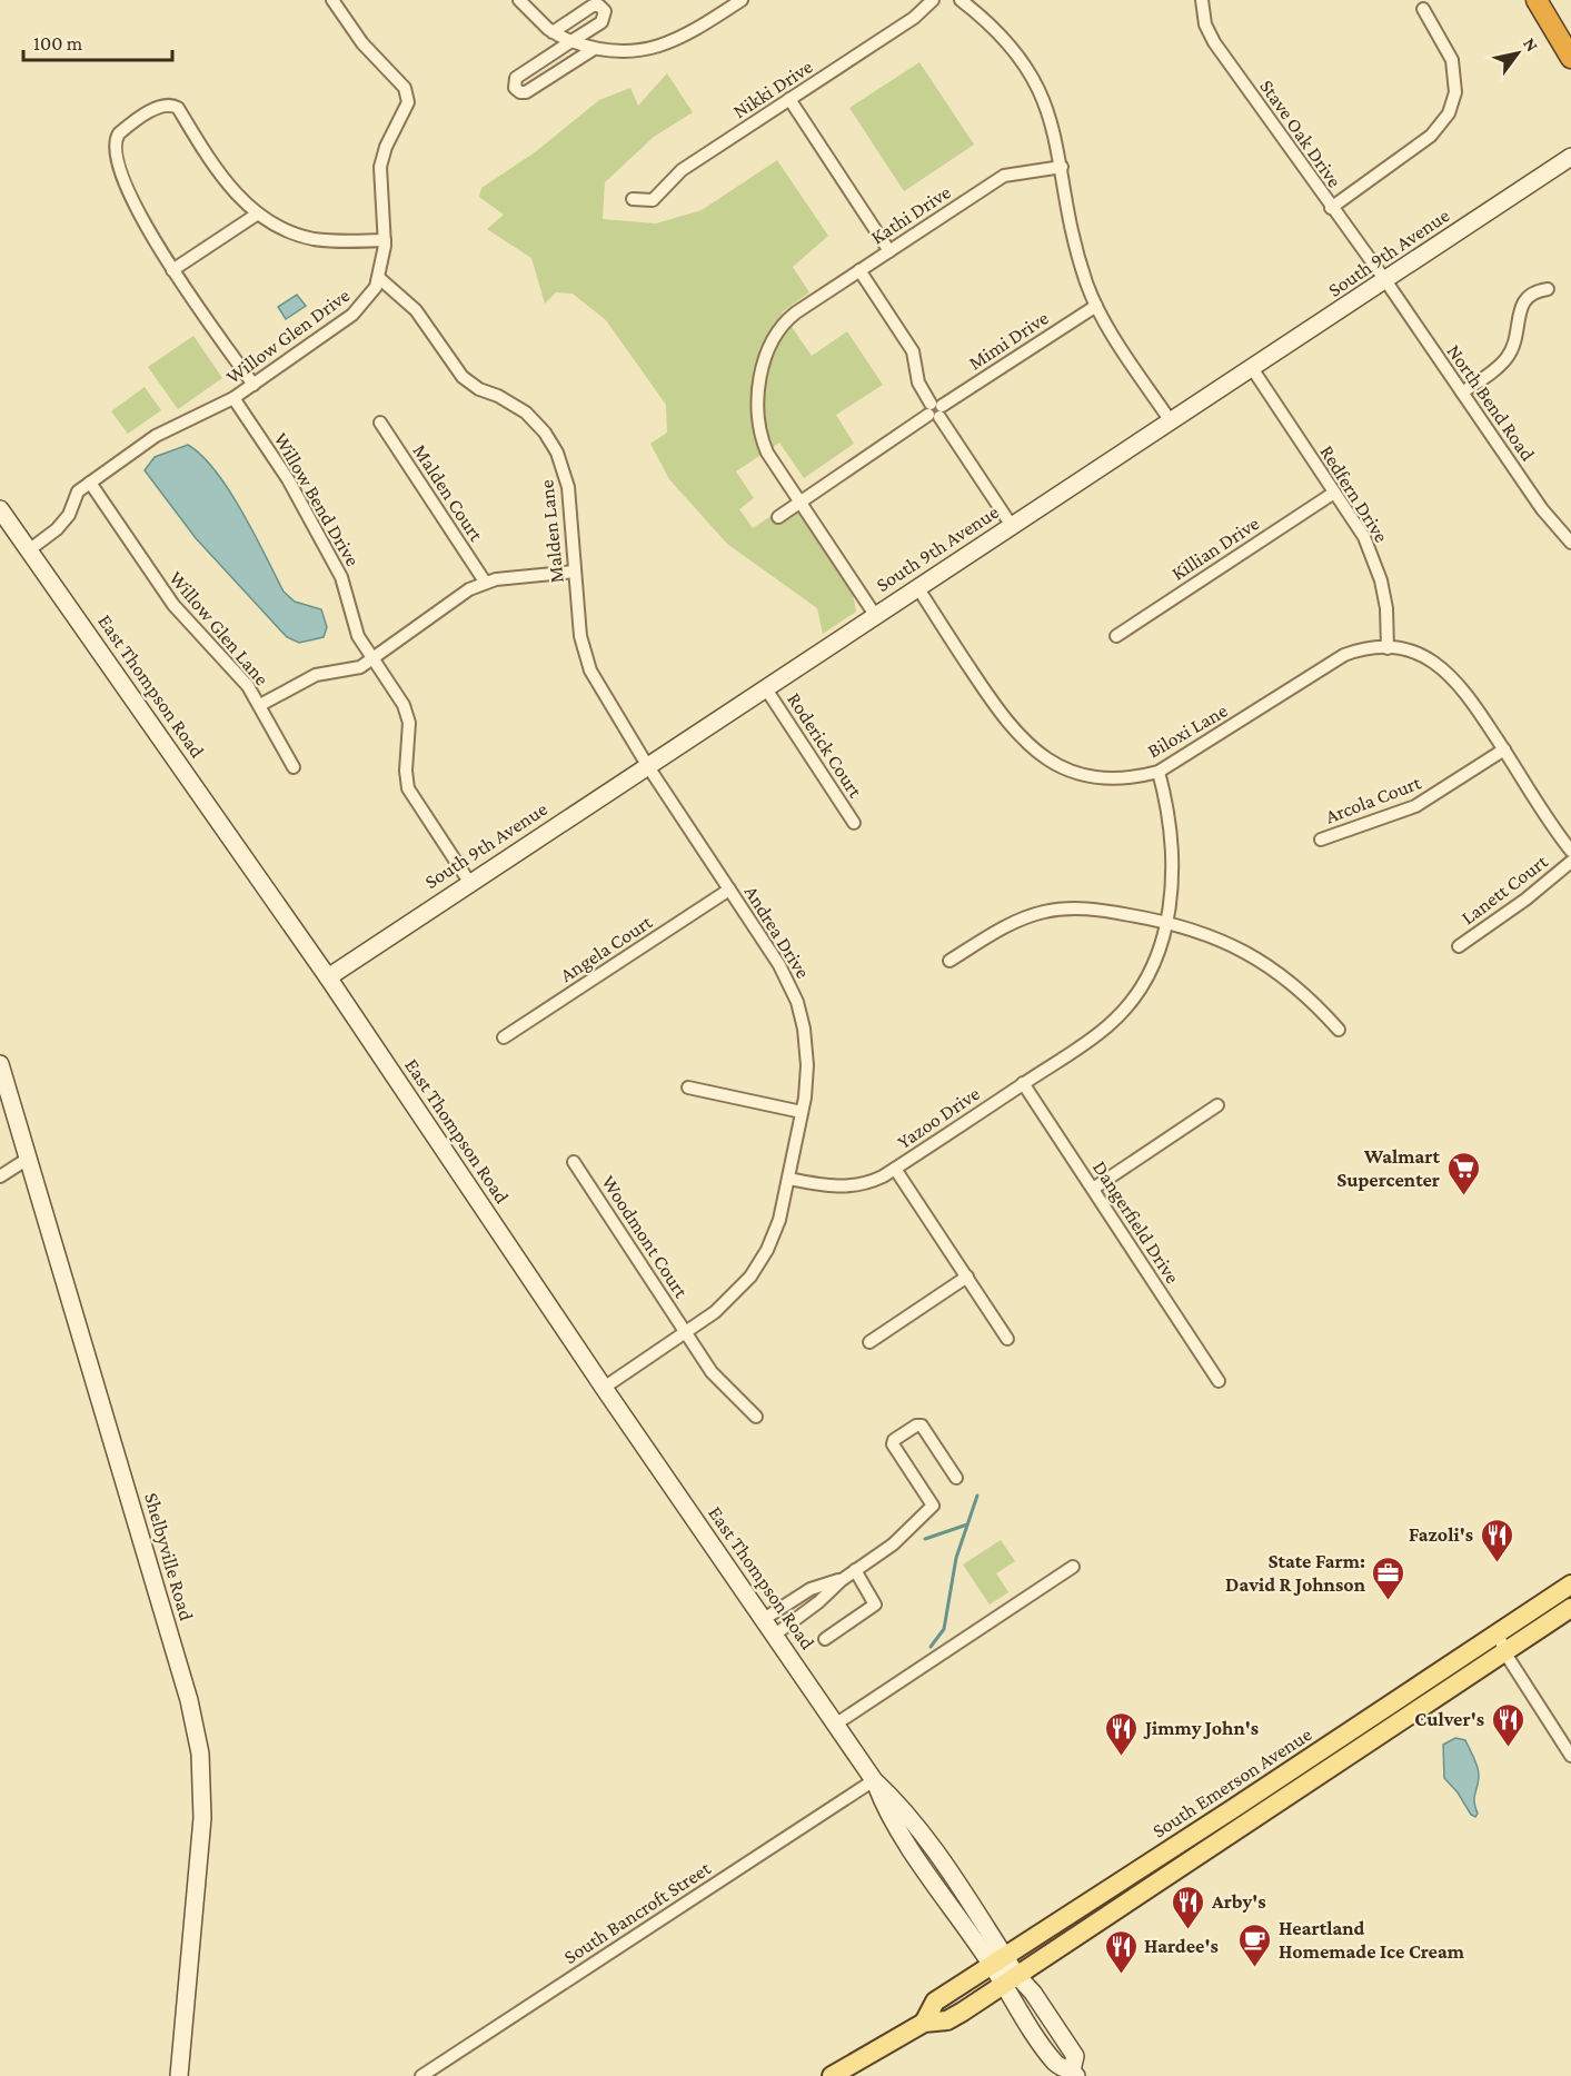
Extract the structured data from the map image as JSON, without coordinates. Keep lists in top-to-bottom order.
{
  "streets": {
    "main road": [
      "South 9th Avenue",
      "East Thompson Road",
      "Shelbyville Road",
      "South Emerson Avenue"
    ],
    "street": [
      "Nikki Drive",
      "Stave Oak Drive",
      "Kathi Drive",
      "Willow Glen Drive",
      "Mimi Drive",
      "North Bend Road",
      "Malden Court",
      "Redfern Drive",
      "Willow Bend Drive",
      "Malden Lane",
      "Killian Drive",
      "Willow Glen Lane",
      "Biloxi Lane",
      "Roderick Court",
      "Arcola Court",
      "Lanett Court",
      "Andrea Drive",
      "Angela Court",
      "Yazoo Drive",
      "Dangerfield Drive",
      "Woodmont Court",
      "South Bancroft Street"
    ]
  },
  "crossings": [
    ["Stave Oak Drive", "South 9th Avenue"],
    ["Stave Oak Drive", "North Bend Road"],
    ["Kathi Drive", "Mimi Drive"],
    ["South 9th Avenue", "North Bend Road"],
    ["South 9th Avenue", "Redfern Drive"],
    ["South 9th Avenue", "Willow Bend Drive"],
    ["South 9th Avenue", "Malden Lane"],
    ["South 9th Avenue", "East Thompson Road"],
    ["South 9th Avenue", "Biloxi Lane"],
    ["South 9th Avenue", "Roderick Court"],
    ["South 9th Avenue", "Andrea Drive"],
    ["Willow Glen Drive", "Willow Bend Drive"],
    ["Willow Glen Drive", "Malden Lane"],
    ["Willow Glen Drive", "Willow Glen Lane"],
    ["Willow Glen Drive", "East Thompson Road"],
    ["Redfern Drive", "Killian Drive"],
    ["Redfern Drive", "Biloxi Lane"],
    ["Willow Bend Drive", "Willow Glen Lane"],
    ["Malden Lane", "Andrea Drive"],
    ["East Thompson Road", "South Emerson Avenue"],
    ["East Thompson Road", "South Bancroft Street"],
    ["Biloxi Lane", "Yazoo Drive"],
    ["Andrea Drive", "Angela Court"],
    ["Andrea Drive", "Yazoo Drive"],
    ["Yazoo Drive", "Dangerfield Drive"]
  ],
  "places": {
    "supermarket": ["Walmart Supercenter"],
    "restaurant": [
      "Fazoli's",
      "Culver's",
      "Jimmy John's",
      "Arby's",
      "Hardee's"
    ],
    "office": ["State Farm: David R Johnson"],
    "cafe": ["Heartland Homemade Ice Cream"]
  },
  "scale_bar": "100 m",
  "north": "top right"
}
